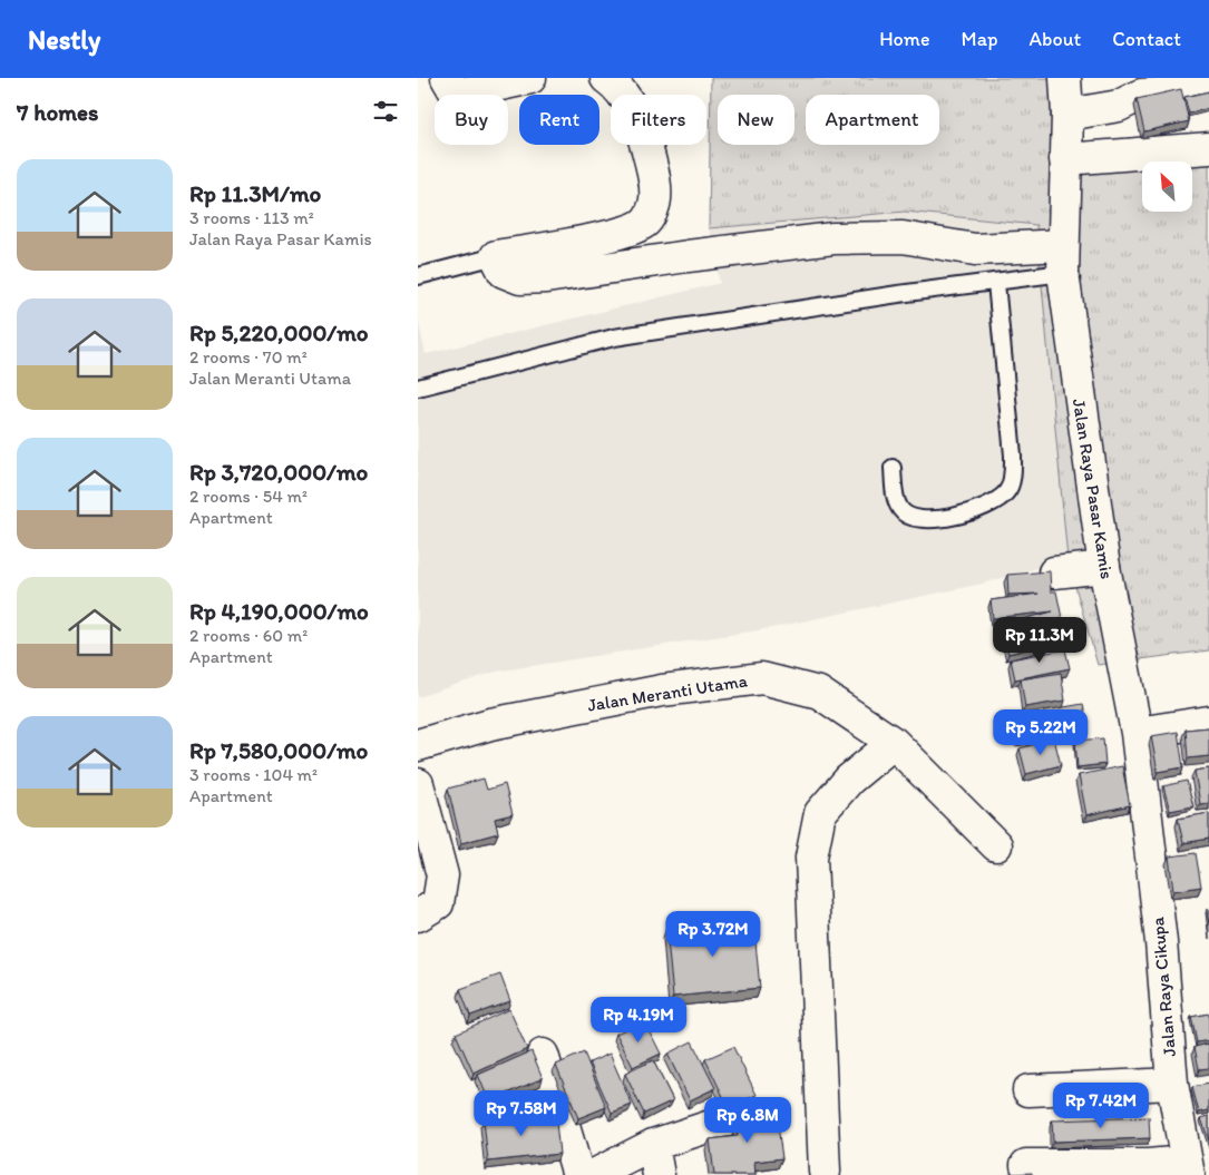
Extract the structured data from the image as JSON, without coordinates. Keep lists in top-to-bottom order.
{
  "streets": {
    "street": ["Jalan Raya Pasar Kamis", "Jalan Meranti Utama", "Jalan Raya Cikupa"]
  },
  "crossings": [
    ["Jalan Raya Pasar Kamis", "Jalan Raya Cikupa"]
  ],
  "north": "top left",
  "page": {
    "header": "Nestly",
    "nav": [
      "Home",
      "Map",
      "About",
      "Contact"
    ],
    "heading": "7 homes",
    "chip": [
      "Buy",
      "Rent",
      "Filters",
      "New",
      "Apartment"
    ],
    "list": [
      {
        "name": "Rp 11.3M/mo",
        "note": "3 rooms · 113 m² · Jalan Raya Pasar Kamis"
      },
      {
        "name": "Rp 5,220,000/mo",
        "note": "2 rooms · 70 m² · Jalan Meranti Utama"
      },
      {
        "name": "Rp 3,720,000/mo",
        "note": "2 rooms · 54 m² · Apartment"
      },
      {
        "name": "Rp 4,190,000/mo",
        "note": "2 rooms · 60 m² · Apartment"
      },
      {
        "name": "Rp 7,580,000/mo",
        "note": "3 rooms · 104 m² · Apartment"
      }
    ],
    "price": [
      "Rp 11.3M",
      "Rp 5.22M",
      "Rp 3.72M",
      "Rp 4.19M",
      "Rp 7.42M",
      "Rp 7.58M",
      "Rp 6.8M"
    ]
  }
}
